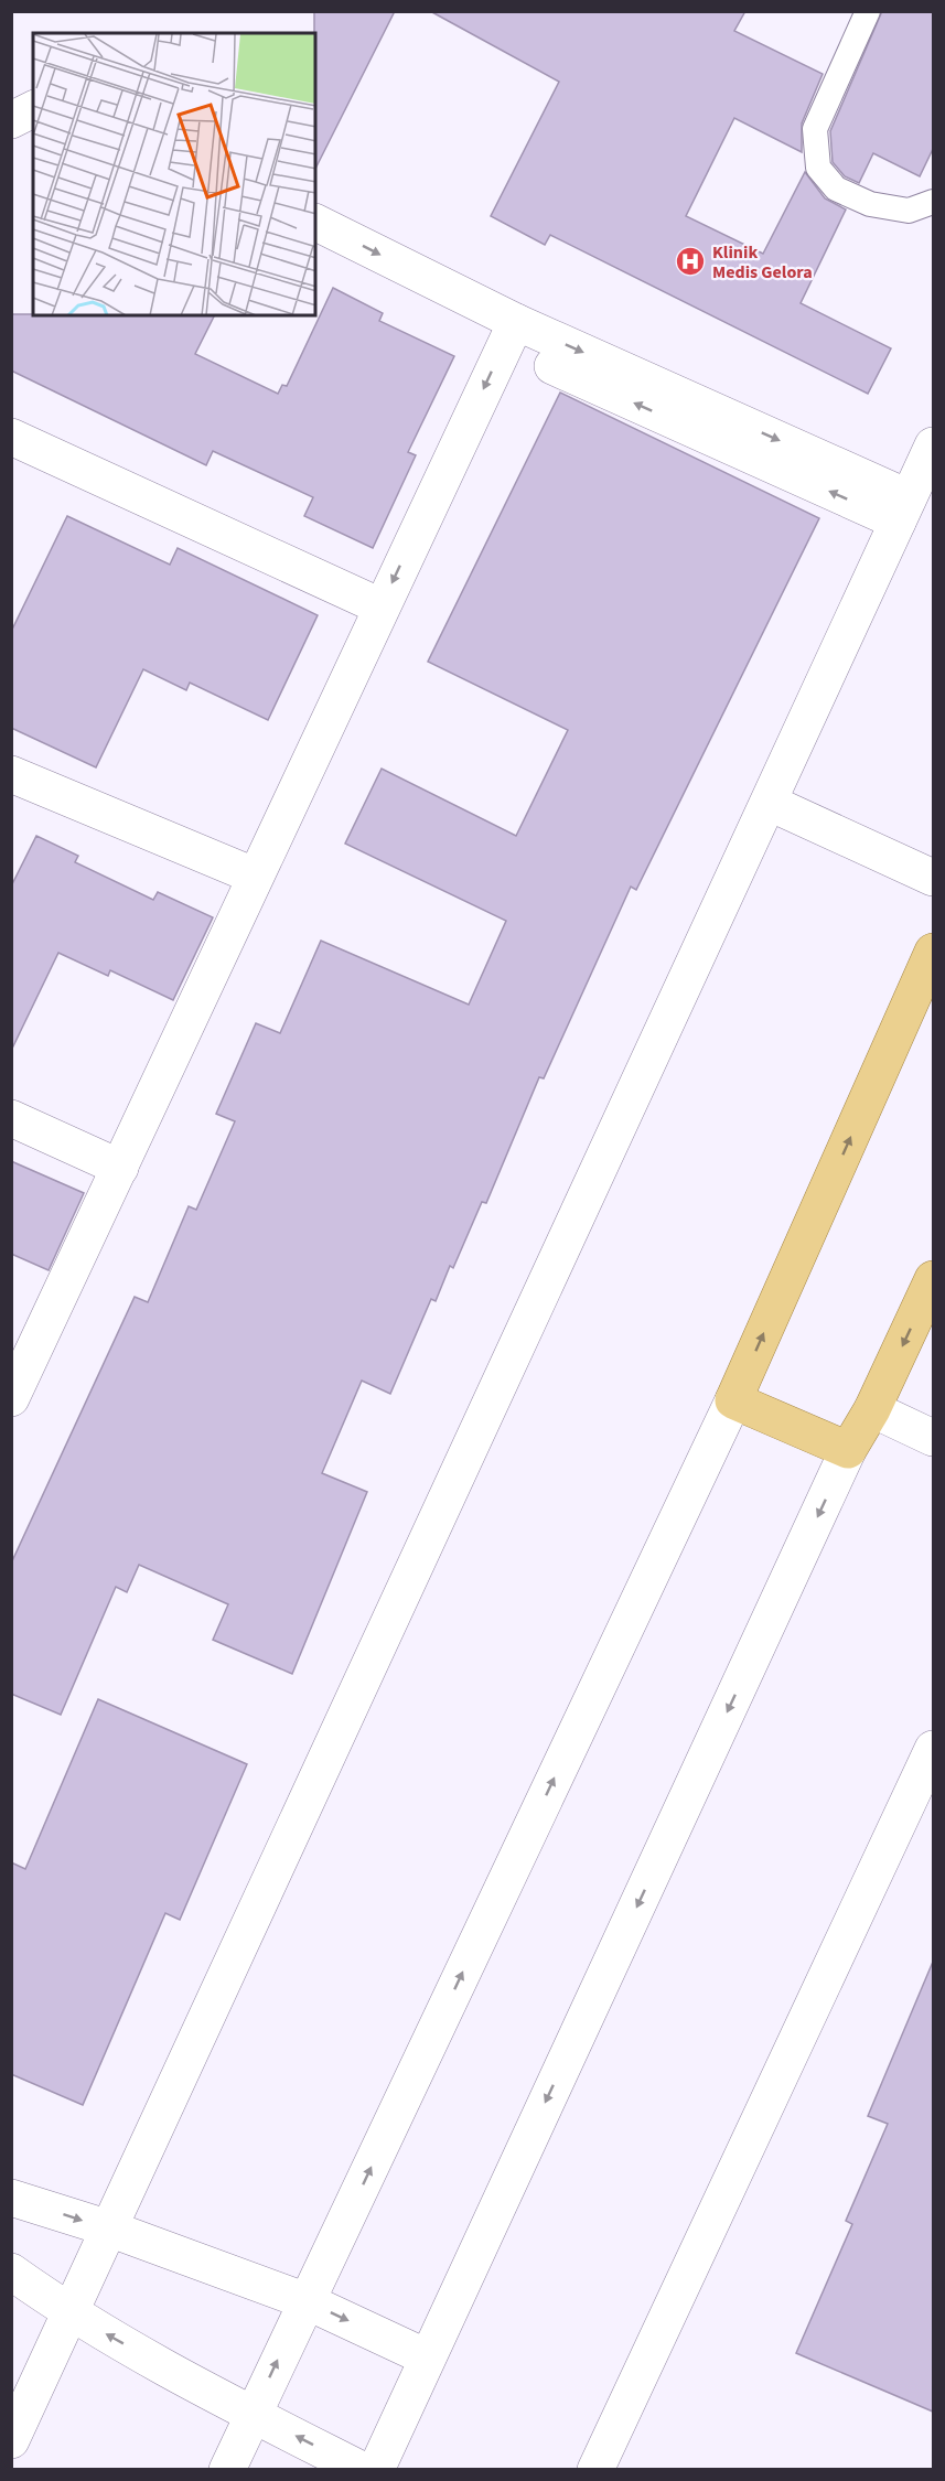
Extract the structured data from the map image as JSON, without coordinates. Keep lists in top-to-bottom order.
{
  "places": {
    "hospital": ["Klinik Medis Gelora"]
  }
}
